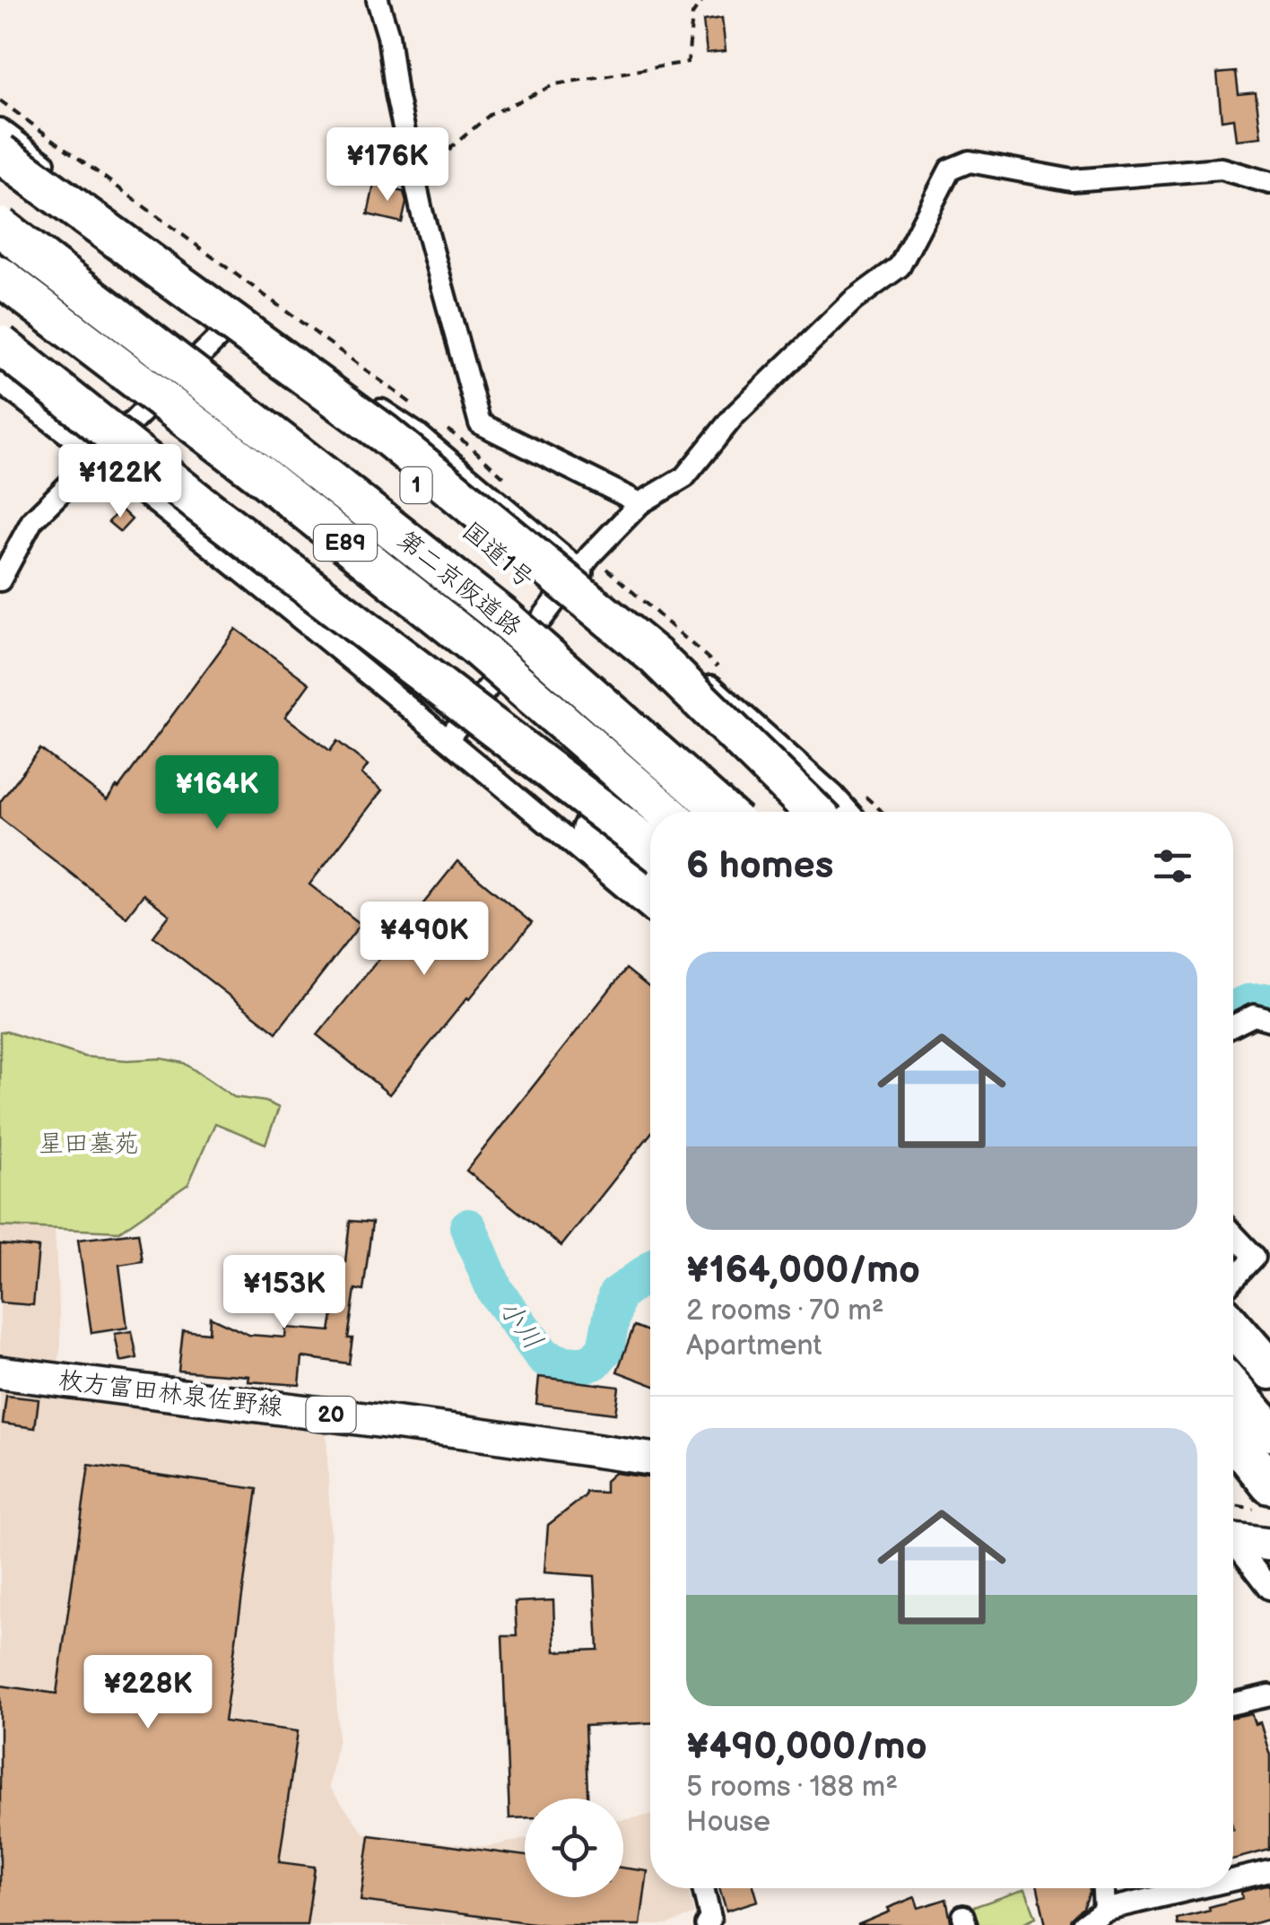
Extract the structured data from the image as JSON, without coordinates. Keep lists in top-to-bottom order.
{
  "streets": {
    "highway": [
      "1",
      "E89",
      "国道1号",
      "第二京阪道路"
    ],
    "main road": ["枚方富田林泉佐野線", "20"]
  },
  "water": ["小川"],
  "parks": ["星田墓苑"],
  "page": {
    "price": [
      "¥176K",
      "¥122K",
      "¥164K",
      "¥490K",
      "¥153K",
      "¥228K"
    ],
    "heading": "6 homes",
    "list": [
      {
        "name": "¥164,000/mo",
        "note": "2 rooms · 70 m² · Apartment"
      },
      {
        "name": "¥490,000/mo",
        "note": "5 rooms · 188 m² · House"
      }
    ]
  }
}
